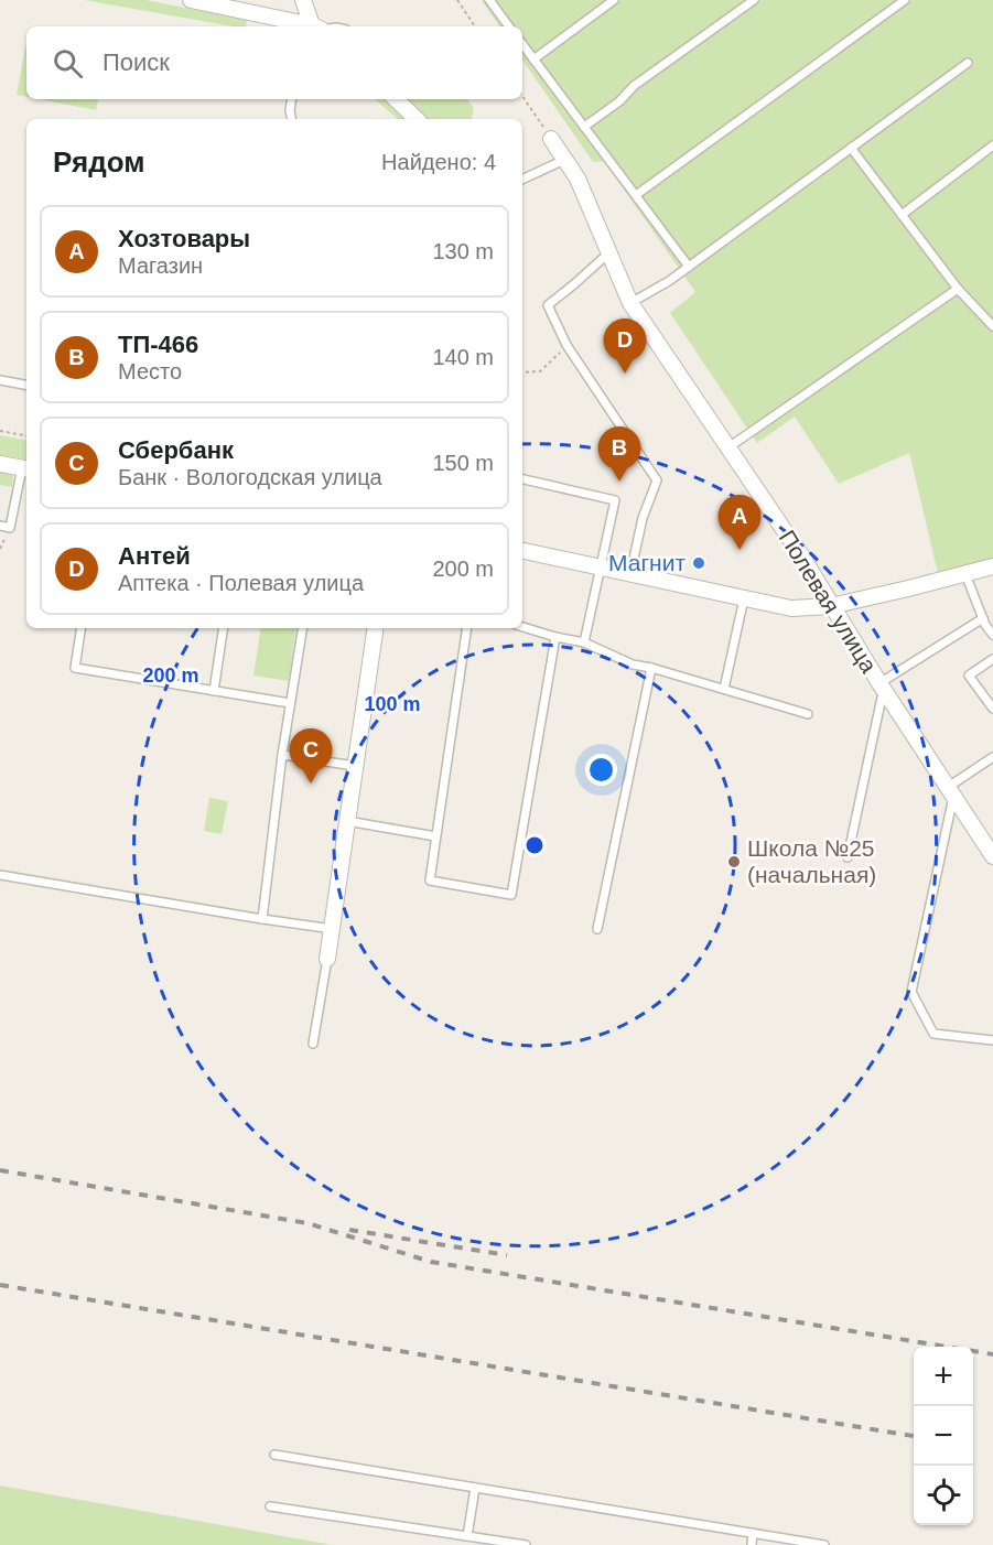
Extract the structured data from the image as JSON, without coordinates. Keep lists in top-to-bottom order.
{
  "streets": {
    "street": ["Полевая улица"]
  },
  "places": ["Магнит", "Школа №25 (начальная)"],
  "page": {
    "search": "Поиск",
    "heading": ["Рядом", "Найдено: 4"],
    "list": [
      {
        "mark": "A",
        "name": "Хозтовары",
        "note": "Магазин",
        "value": "130 m"
      },
      {
        "mark": "B",
        "name": "ТП-466",
        "note": "Место",
        "value": "140 m"
      },
      {
        "mark": "C",
        "name": "Сбербанк",
        "note": "Банк · Вологодская улица",
        "value": "150 m"
      },
      {
        "mark": "D",
        "name": "Антей",
        "note": "Аптека · Полевая улица",
        "value": "200 m"
      }
    ],
    "pins": [
      "D",
      "B",
      "A",
      "C"
    ],
    "map_buttons": ["+", "−"]
  },
  "rings": ["200 m", "100 m"]
}
